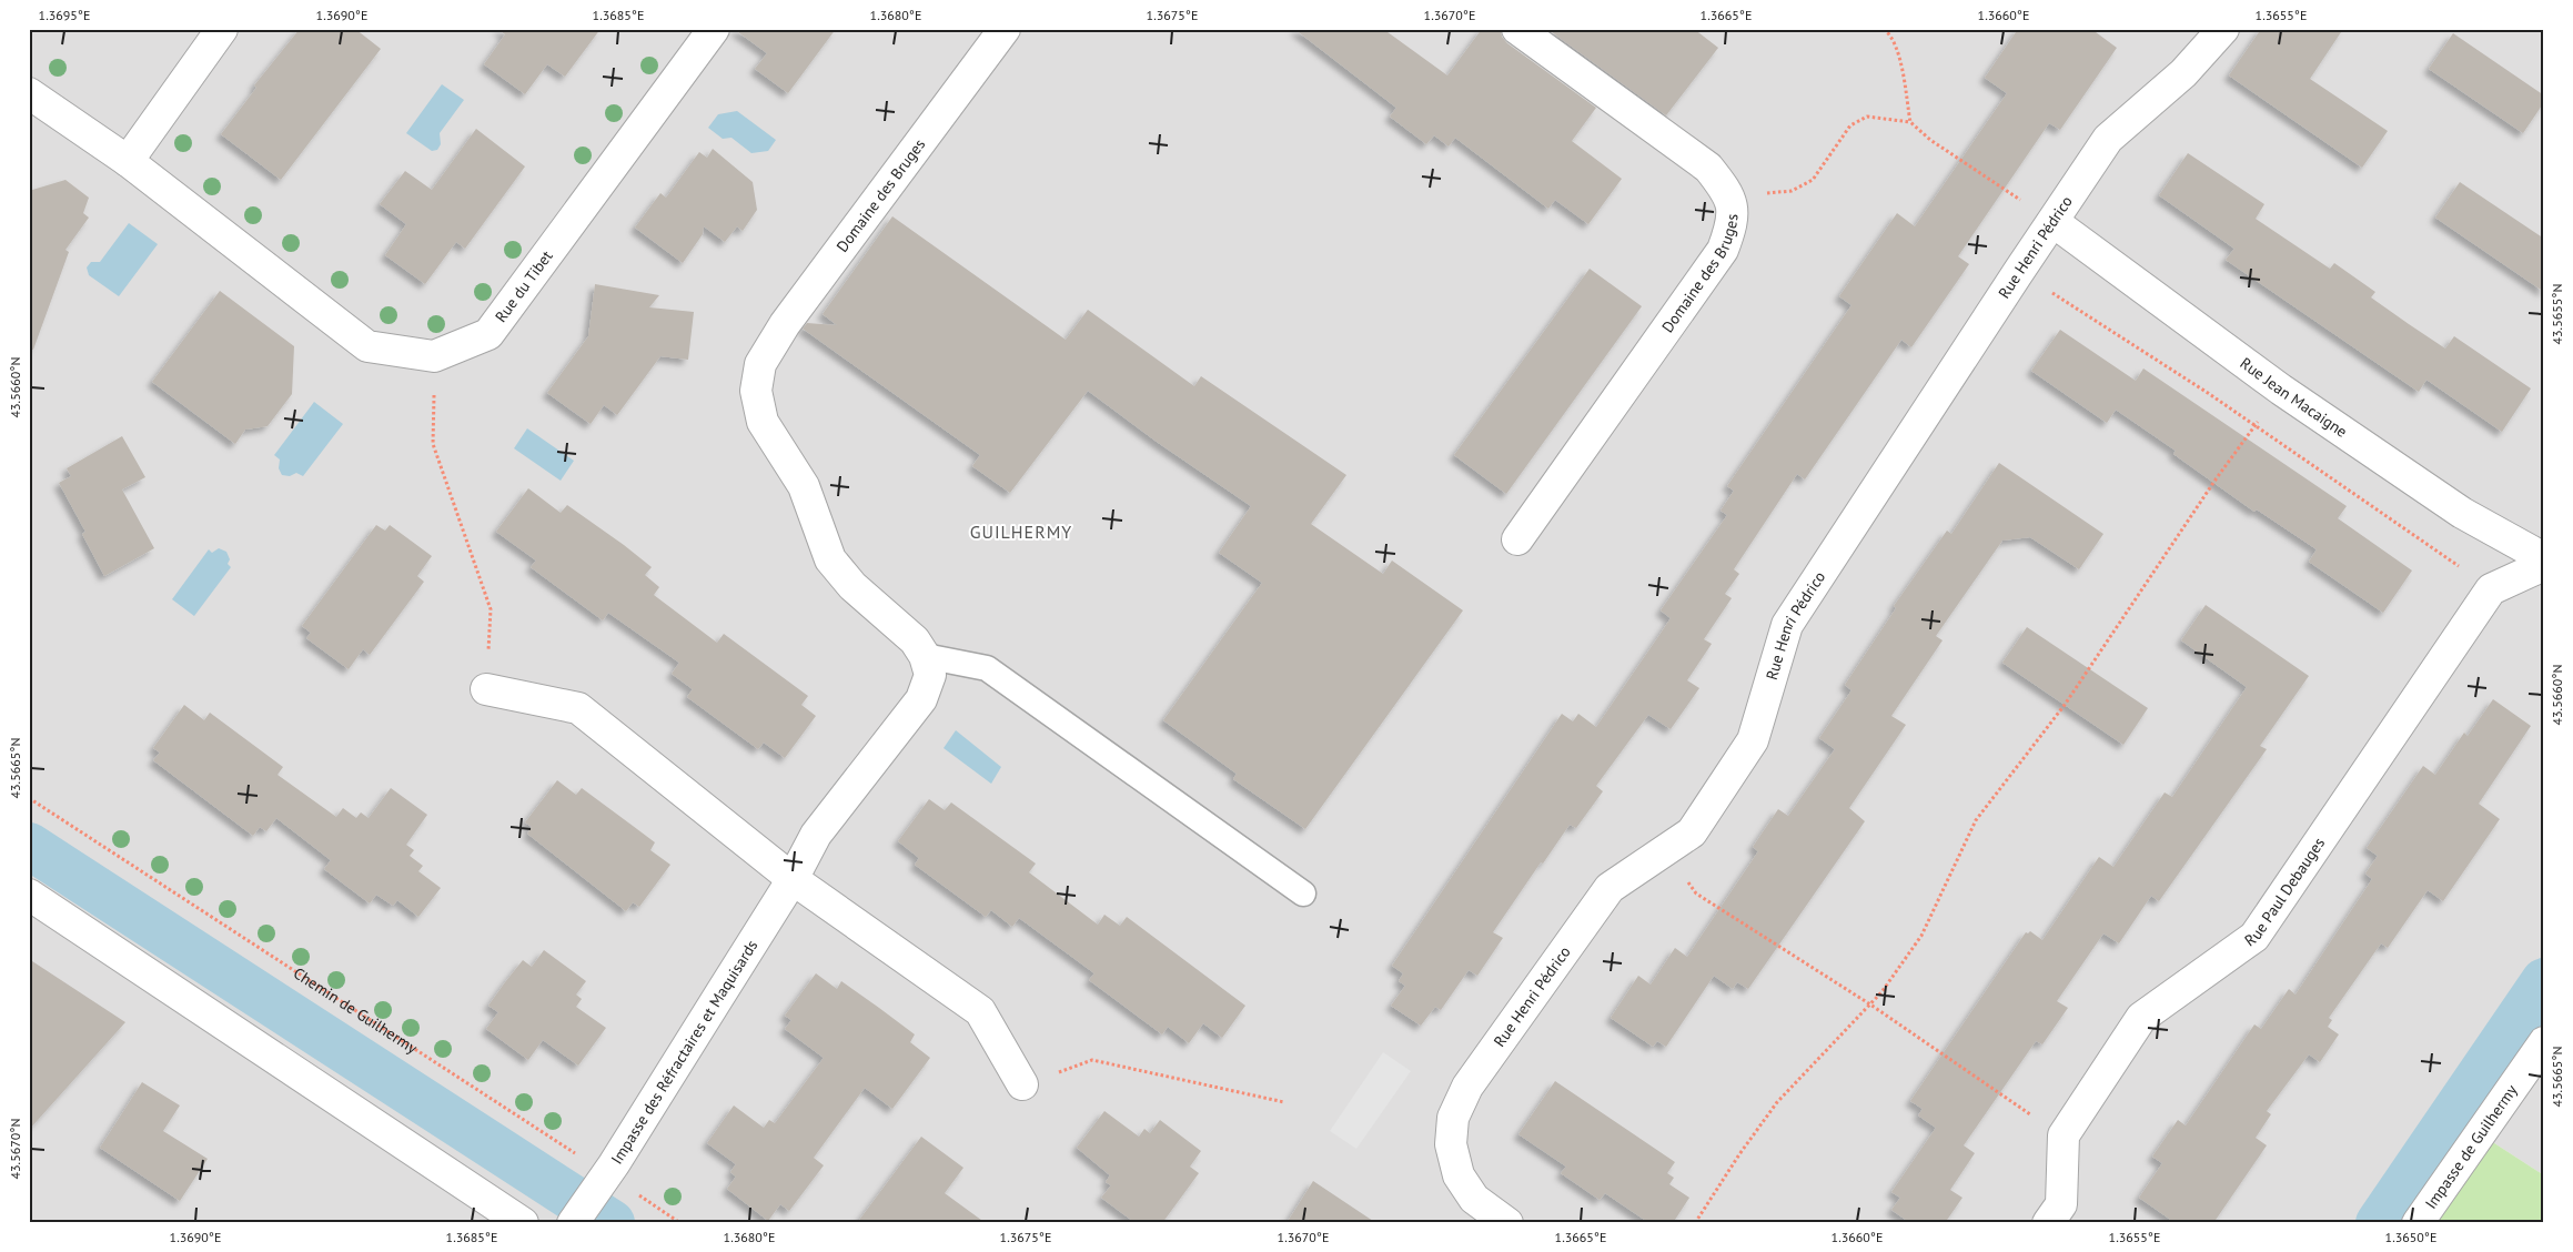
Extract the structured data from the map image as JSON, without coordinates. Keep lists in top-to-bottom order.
{
  "streets": {
    "street": [
      "Domaine des Bruges",
      "Rue Henri Pédrico",
      "Rue du Tibet",
      "Rue Jean Macaigne",
      "Rue Paul Debauges",
      "Impasse des Réfractaires et Maquisards",
      "Impasse de Guilhermy"
    ],
    "path": ["Chemin de Guilhermy"]
  },
  "crossings": [
    ["Domaine des Bruges", "Impasse des Réfractaires et Maquisards"],
    ["Rue Henri Pédrico", "Rue Jean Macaigne"],
    ["Chemin de Guilhermy", "Impasse des Réfractaires et Maquisards"]
  ],
  "districts": ["GUILHERMY"],
  "coordinates": [
    "1.3695°E",
    "1.3690°E",
    "1.3685°E",
    "1.3680°E",
    "1.3675°E",
    "1.3670°E",
    "1.3665°E",
    "1.3660°E",
    "1.3655°E",
    "43.5655°N",
    "43.5660°N",
    "43.5665°N",
    "43.5670°N",
    "1.3650°E"
  ]
}
